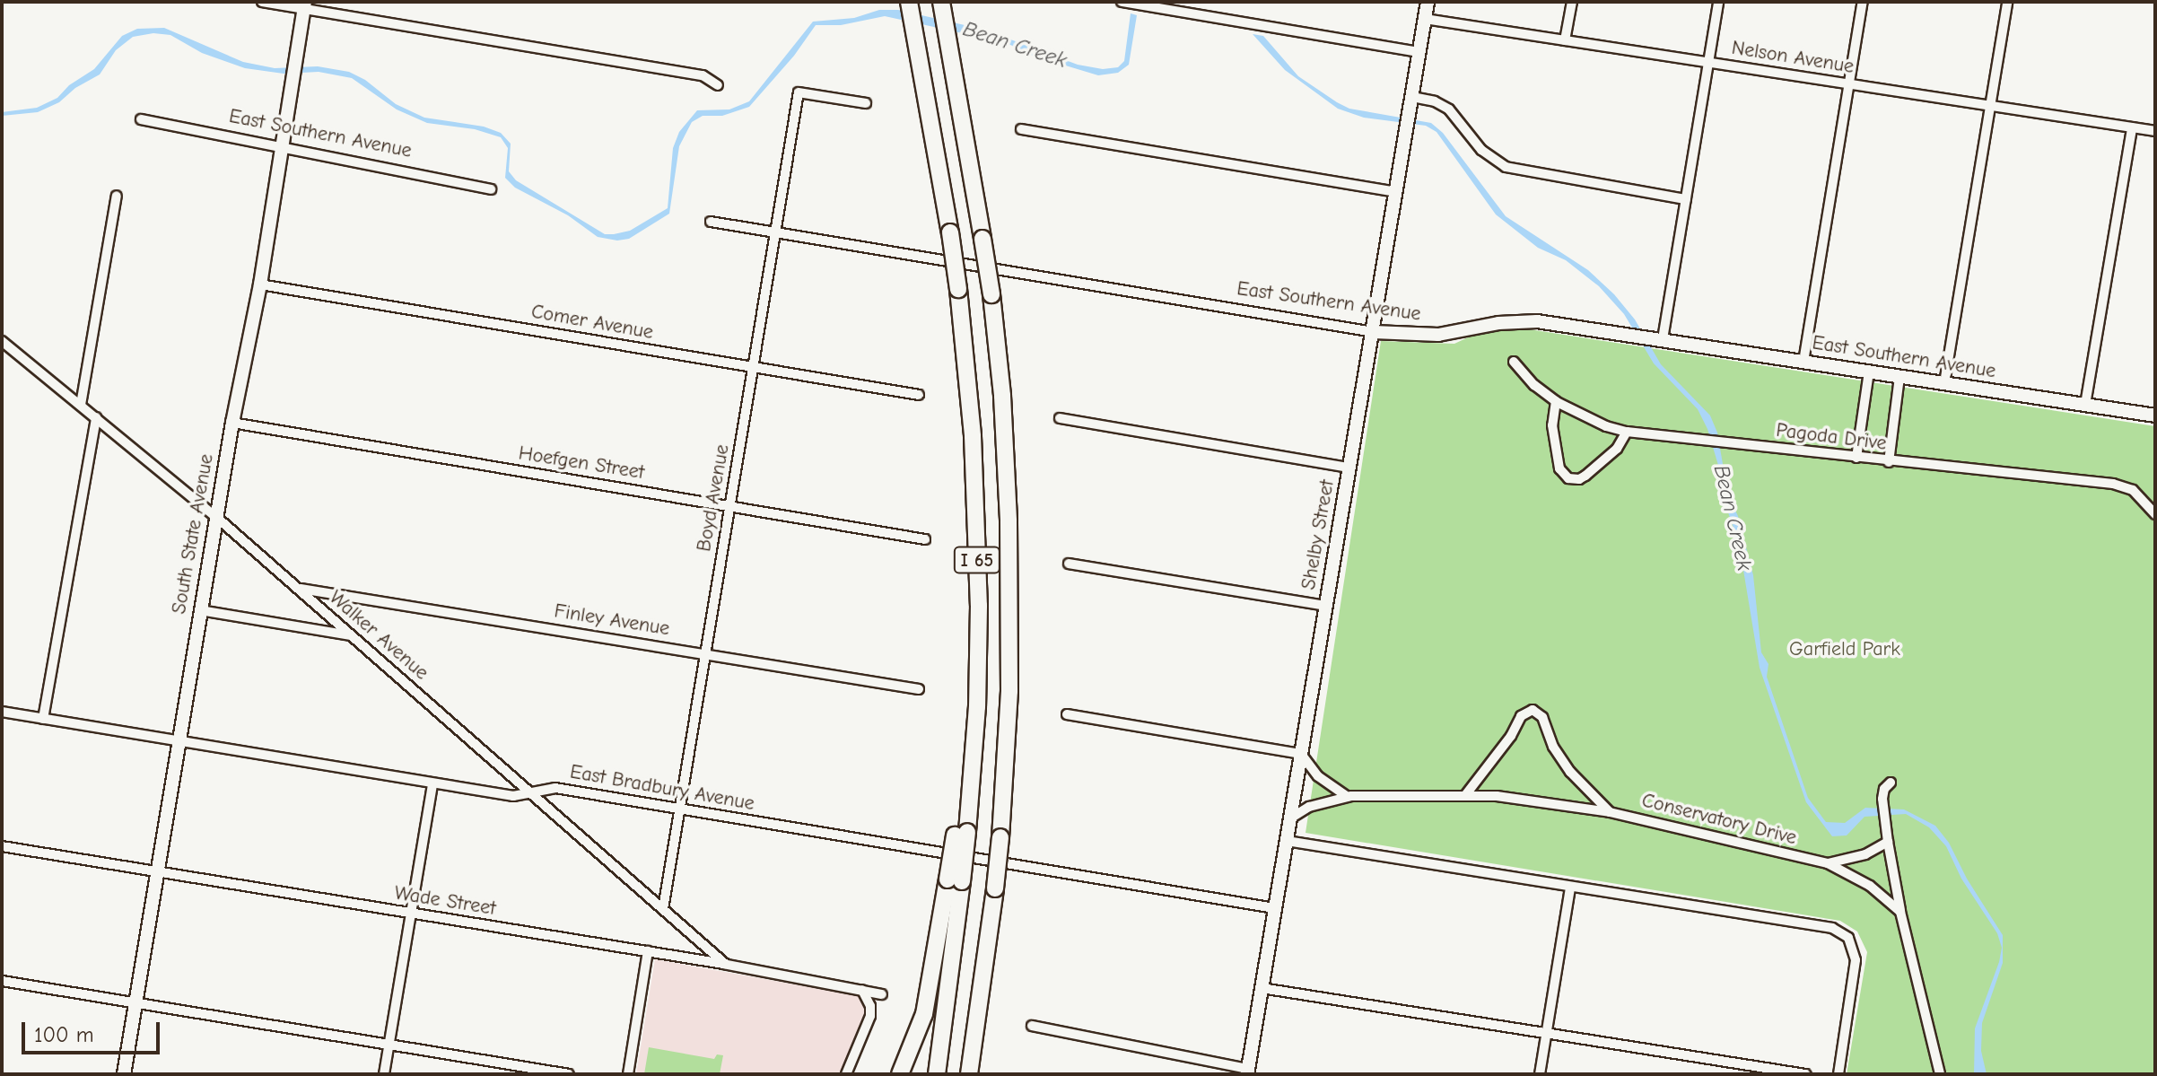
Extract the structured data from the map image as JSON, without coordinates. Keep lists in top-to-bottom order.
{
  "streets": {
    "highway": ["I 65"],
    "street": [
      "Nelson Avenue",
      "East Southern Avenue",
      "Comer Avenue",
      "Pagoda Drive",
      "Hoefgen Street",
      "Boyd Avenue",
      "South State Avenue",
      "Shelby Street",
      "Finley Avenue",
      "Walker Avenue",
      "East Bradbury Avenue",
      "Conservatory Drive",
      "Wade Street"
    ]
  },
  "crossings": [
    ["Nelson Avenue", "Shelby Street"],
    ["East Southern Avenue", "Boyd Avenue"],
    ["East Southern Avenue", "South State Avenue"],
    ["East Southern Avenue", "Shelby Street"],
    ["Comer Avenue", "Boyd Avenue"],
    ["Comer Avenue", "South State Avenue"],
    ["Hoefgen Street", "Boyd Avenue"],
    ["Hoefgen Street", "South State Avenue"],
    ["Boyd Avenue", "Finley Avenue"],
    ["Boyd Avenue", "Walker Avenue"],
    ["Boyd Avenue", "East Bradbury Avenue"],
    ["South State Avenue", "Walker Avenue"],
    ["South State Avenue", "East Bradbury Avenue"],
    ["South State Avenue", "Wade Street"],
    ["Shelby Street", "East Bradbury Avenue"],
    ["Shelby Street", "Conservatory Drive"],
    ["Finley Avenue", "Walker Avenue"],
    ["Walker Avenue", "East Bradbury Avenue"],
    ["Walker Avenue", "Wade Street"]
  ],
  "water": ["Bean Creek"],
  "parks": ["Garfield Park"],
  "scale_bar": "100 m"
}
